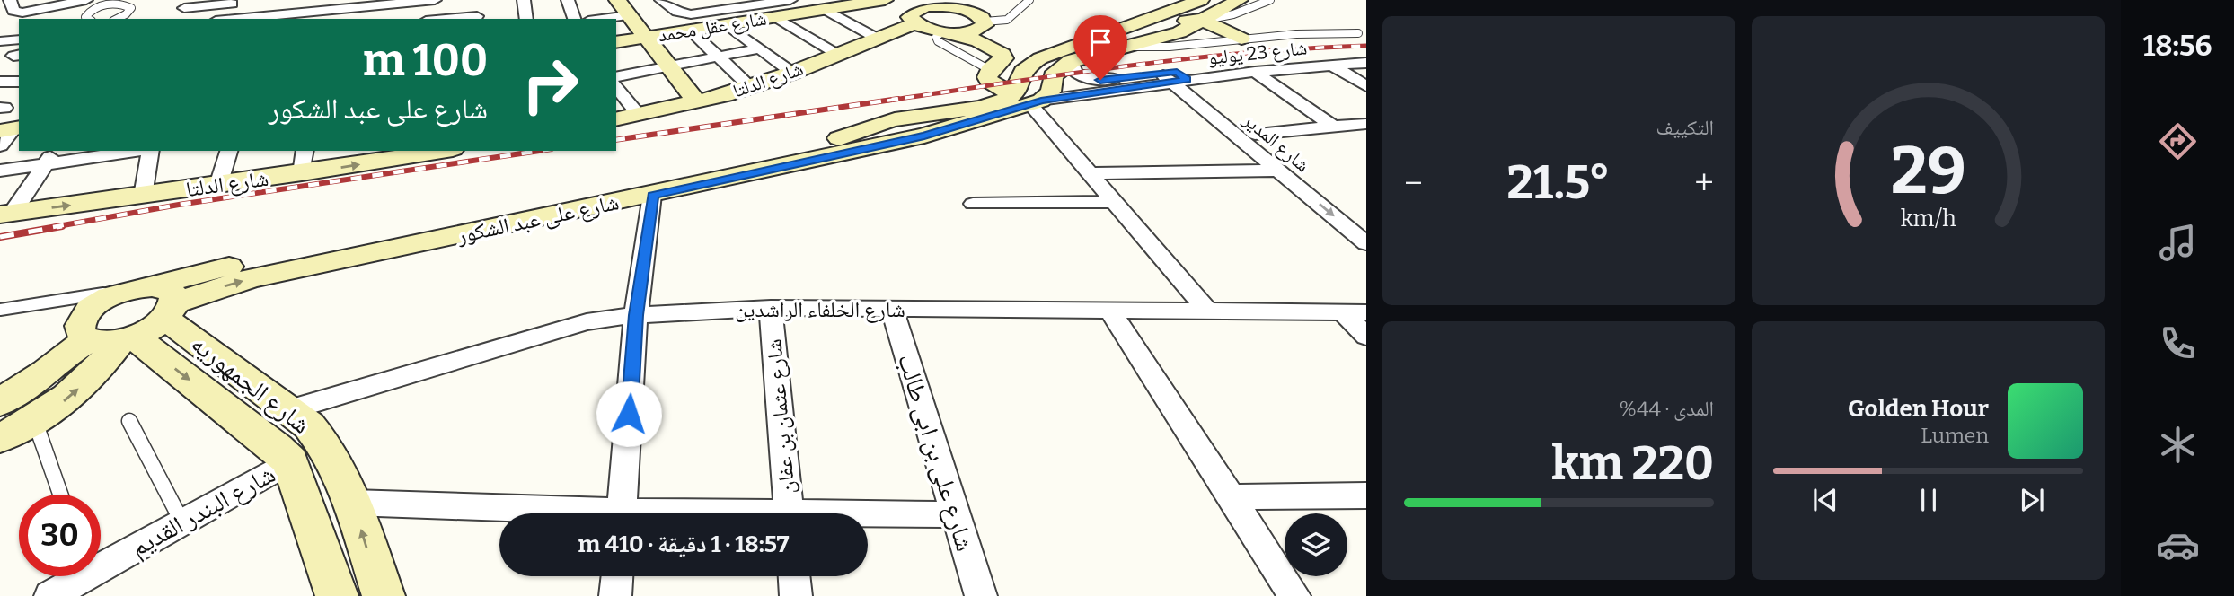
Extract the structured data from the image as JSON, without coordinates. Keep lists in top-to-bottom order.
{
  "streets": {
    "main road": [
      "شارع عقل محمد",
      "شارع الدلتا",
      "شارع على عبد الشكور",
      "شارع الجمهوريه"
    ],
    "street": [
      "شارع 23 يوليو",
      "شارع المدير",
      "شارع الخلفاء الراشدين",
      "شارع عثمان بن عفان",
      "شارع على بن ابى طالب",
      "شارع البندر القديم"
    ]
  },
  "crossings": [
    ["شارع 23 يوليو", "شارع المدير"],
    ["شارع 23 يوليو", "شارع على عبد الشكور"],
    ["شارع على عبد الشكور", "شارع الجمهوريه"],
    ["شارع الخلفاء الراشدين", "شارع الجمهوريه"],
    ["شارع الخلفاء الراشدين", "شارع عثمان بن عفان"],
    ["شارع الخلفاء الراشدين", "شارع على بن ابى طالب"],
    ["شارع الجمهوريه", "شارع البندر القديم"]
  ],
  "page": {
    "tabs": "18:56",
    "tile": [
      "التكييف",
      ["المدى · 44%", "220 km"]
    ],
    "turn": ["100 m", "شارع على عبد الشكور"],
    "heat": ["−", "21.5°", "+"],
    "song": ["Golden Hour", "Lumen"],
    "limit": "30",
    "trip": "18:57 · 1 دقيقة · 410 m",
    "gauge": ["29", "km/h"]
  }
}
